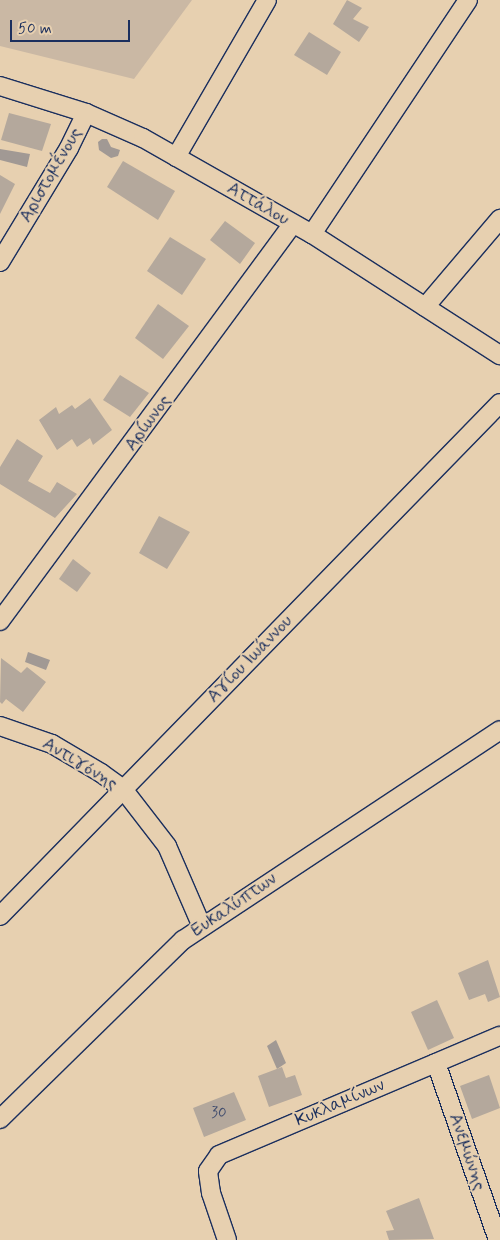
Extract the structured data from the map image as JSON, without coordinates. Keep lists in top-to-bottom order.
{
  "streets": {
    "street": [
      "Αριστομένους",
      "Αττάλου",
      "Αρίωνος",
      "Αγίου Ιωάννου",
      "Αντιγόνης",
      "Ευκαλύπτων",
      "Κυκλαμίνων",
      "Ανεμώνης"
    ]
  },
  "crossings": [
    ["Αριστομένους", "Αττάλου"],
    ["Αττάλου", "Αρίωνος"],
    ["Αγίου Ιωάννου", "Αντιγόνης"],
    ["Αντιγόνης", "Ευκαλύπτων"],
    ["Κυκλαμίνων", "Ανεμώνης"]
  ],
  "house_numbers": ["30"],
  "scale_bar": "50 m"
}
